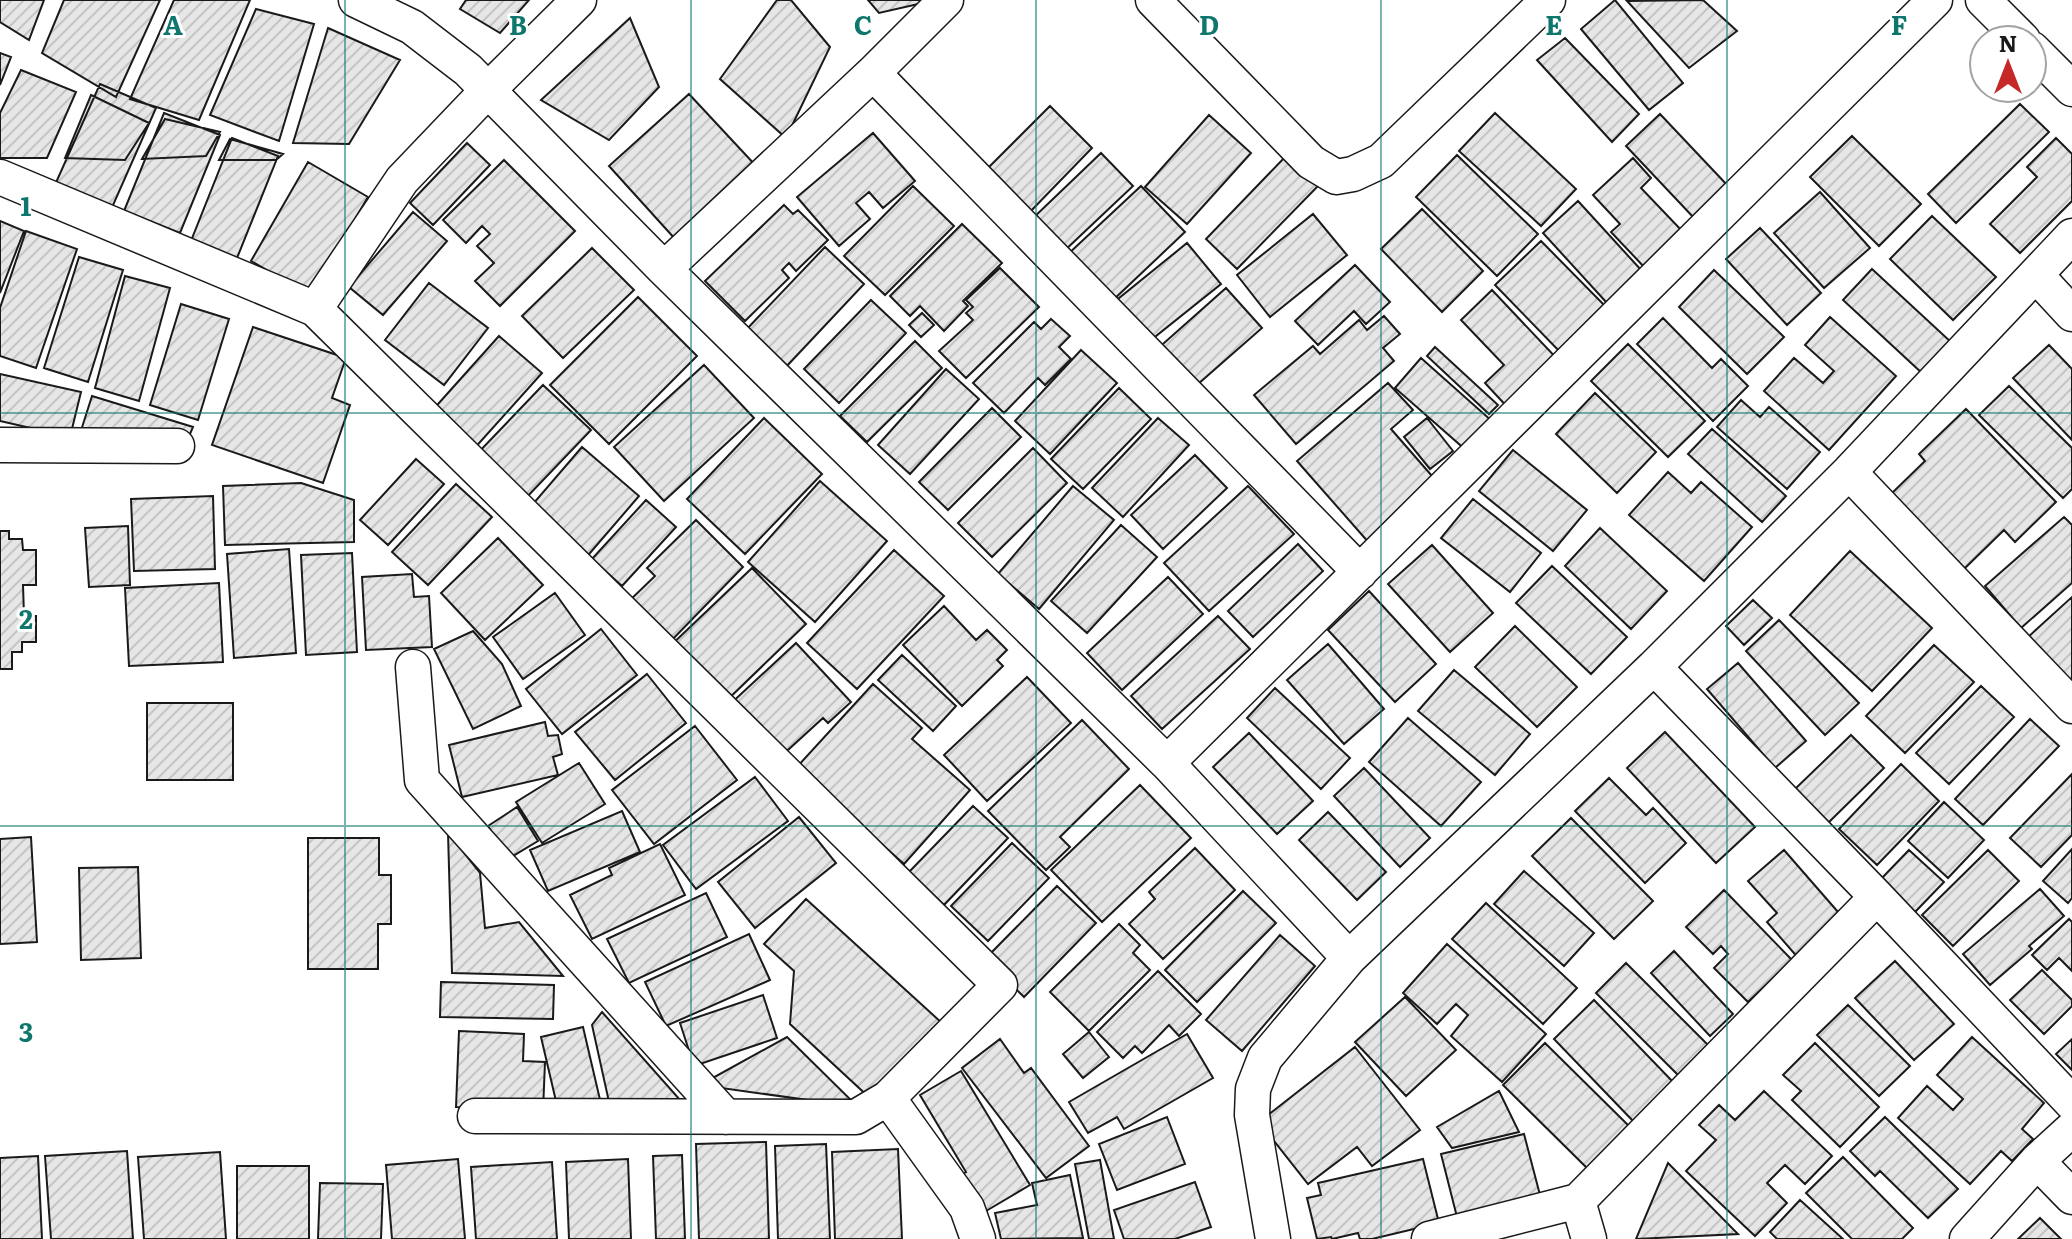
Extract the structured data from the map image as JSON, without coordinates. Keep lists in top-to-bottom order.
{
  "north": "top",
  "grid": {
    "columns": [
      "A",
      "B",
      "C",
      "D",
      "E",
      "F"
    ],
    "rows": ["1", "2", "3"]
  }
}
